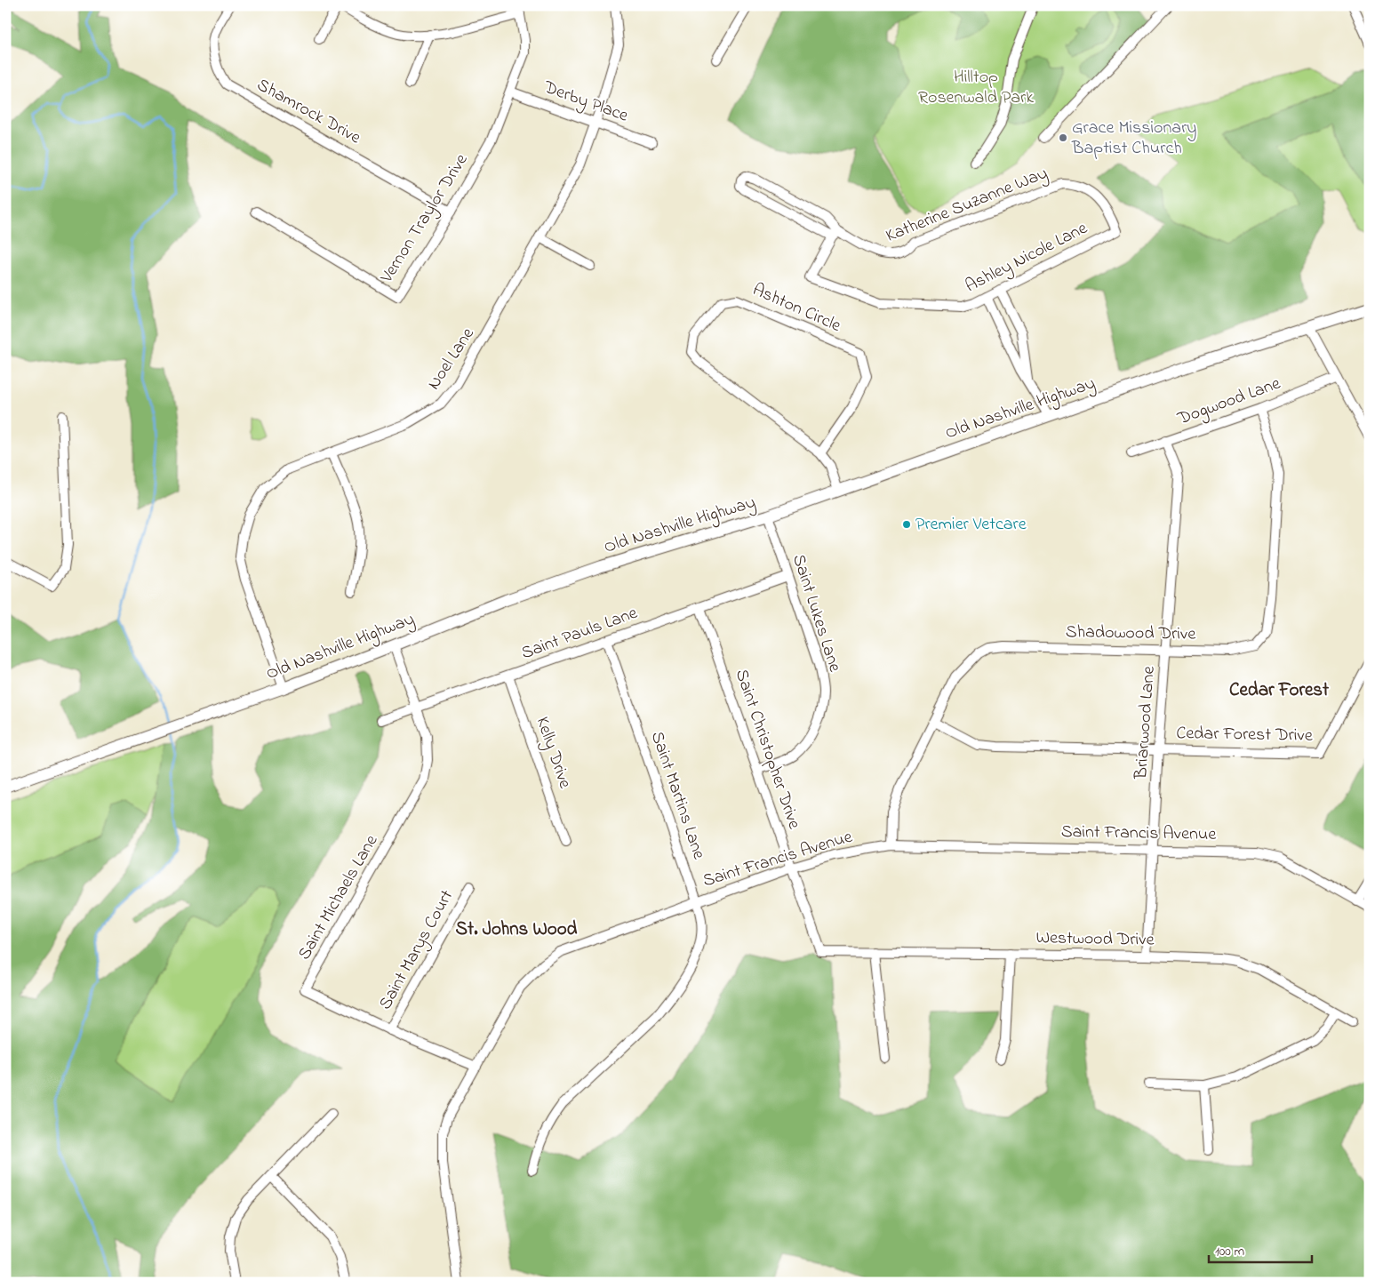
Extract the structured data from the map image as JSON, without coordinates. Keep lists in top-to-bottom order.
{
  "streets": {
    "main road": ["Old Nashville Highway"],
    "street": [
      "Derby Place",
      "Shamrock Drive",
      "Katherine Suzanne Way",
      "Vernon Traylor Drive",
      "Ashley Nicole Lane",
      "Ashton Circle",
      "Noel Lane",
      "Dogwood Lane",
      "Saint Lukes Lane",
      "Saint Pauls Lane",
      "Shadowood Drive",
      "Briarwood Lane",
      "Cedar Forest Drive",
      "Saint Christopher Drive",
      "Kelly Drive",
      "Saint Martins Lane",
      "Saint Francis Avenue",
      "Saint Michaels Lane",
      "Westwood Drive",
      "Saint Marys Court"
    ]
  },
  "crossings": [
    ["Derby Place", "Vernon Traylor Drive"],
    ["Derby Place", "Noel Lane"],
    ["Shamrock Drive", "Vernon Traylor Drive"],
    ["Katherine Suzanne Way", "Ashley Nicole Lane"],
    ["Ashton Circle", "Old Nashville Highway"],
    ["Noel Lane", "Old Nashville Highway"],
    ["Dogwood Lane", "Shadowood Drive"],
    ["Dogwood Lane", "Briarwood Lane"],
    ["Old Nashville Highway", "Saint Lukes Lane"],
    ["Old Nashville Highway", "Saint Michaels Lane"],
    ["Saint Lukes Lane", "Saint Pauls Lane"],
    ["Saint Lukes Lane", "Saint Christopher Drive"],
    ["Saint Pauls Lane", "Saint Christopher Drive"],
    ["Saint Pauls Lane", "Kelly Drive"],
    ["Saint Pauls Lane", "Saint Martins Lane"],
    ["Saint Pauls Lane", "Saint Michaels Lane"],
    ["Shadowood Drive", "Briarwood Lane"],
    ["Shadowood Drive", "Cedar Forest Drive"],
    ["Shadowood Drive", "Saint Francis Avenue"],
    ["Briarwood Lane", "Cedar Forest Drive"],
    ["Briarwood Lane", "Saint Francis Avenue"],
    ["Briarwood Lane", "Westwood Drive"],
    ["Saint Christopher Drive", "Saint Francis Avenue"],
    ["Saint Christopher Drive", "Westwood Drive"],
    ["Saint Martins Lane", "Saint Francis Avenue"],
    ["Saint Francis Avenue", "Saint Michaels Lane"],
    ["Saint Michaels Lane", "Saint Marys Court"]
  ],
  "districts": ["Cedar Forest", "St. Johns Wood"],
  "parks": ["Hilltop Rosenwald Park"],
  "places": ["Grace Missionary Baptist Church", "Premier Vetcare"],
  "scale_bar": "100 m"
}
